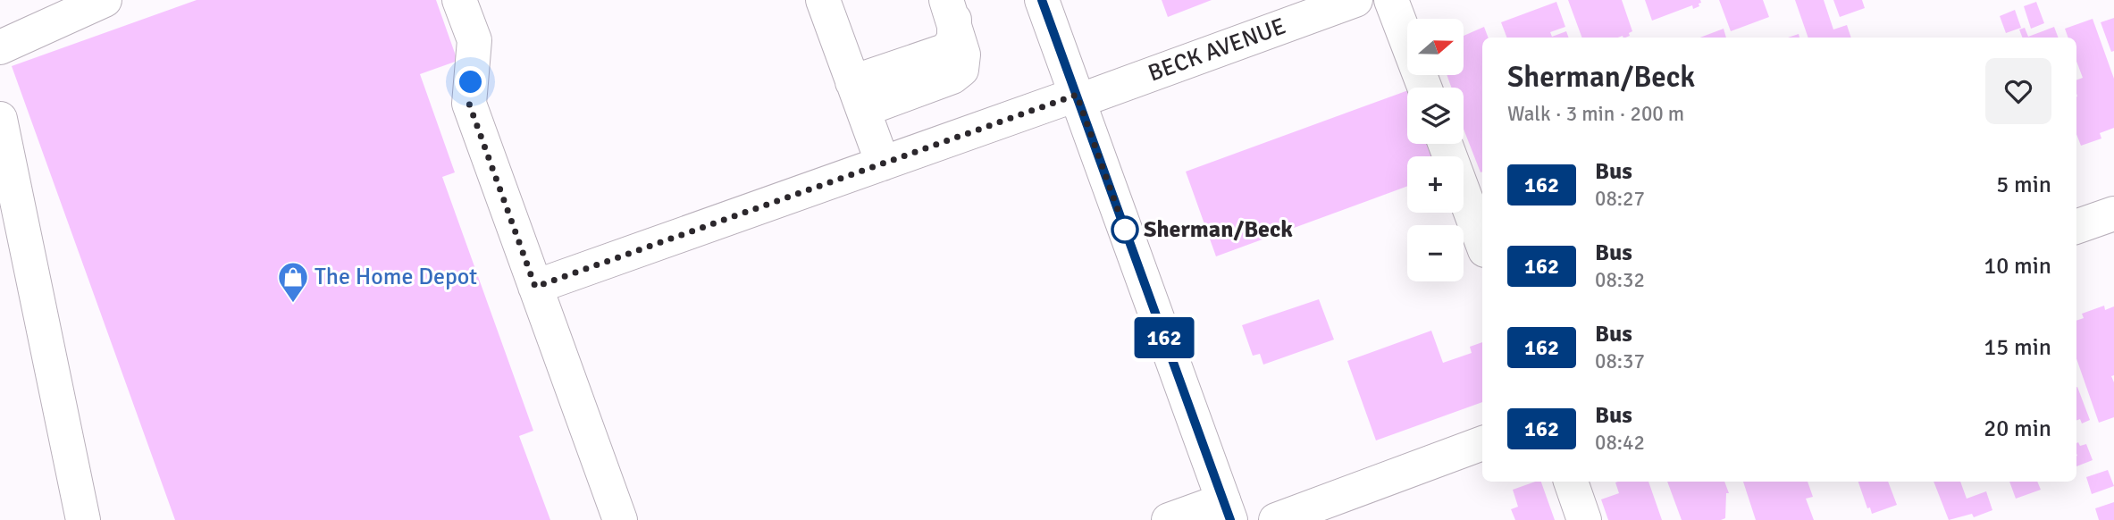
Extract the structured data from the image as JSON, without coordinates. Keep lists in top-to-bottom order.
{
  "streets": {
    "street": ["BECK AVENUE"]
  },
  "places": {
    "other": ["Sherman/Beck"],
    "shop": ["The Home Depot"]
  },
  "lines": ["bus line 162"],
  "north": "right",
  "page": {
    "on_map": "162",
    "map_buttons": ["+", "−"],
    "heading": ["Sherman/Beck", "Walk · 3 min · 200 m"],
    "list": [
      {
        "mark": "162",
        "name": "Bus",
        "note": "08:27",
        "value": "5 min"
      },
      {
        "mark": "162",
        "name": "Bus",
        "note": "08:32",
        "value": "10 min"
      },
      {
        "mark": "162",
        "name": "Bus",
        "note": "08:37",
        "value": "15 min"
      },
      {
        "mark": "162",
        "name": "Bus",
        "note": "08:42",
        "value": "20 min"
      }
    ]
  }
}
